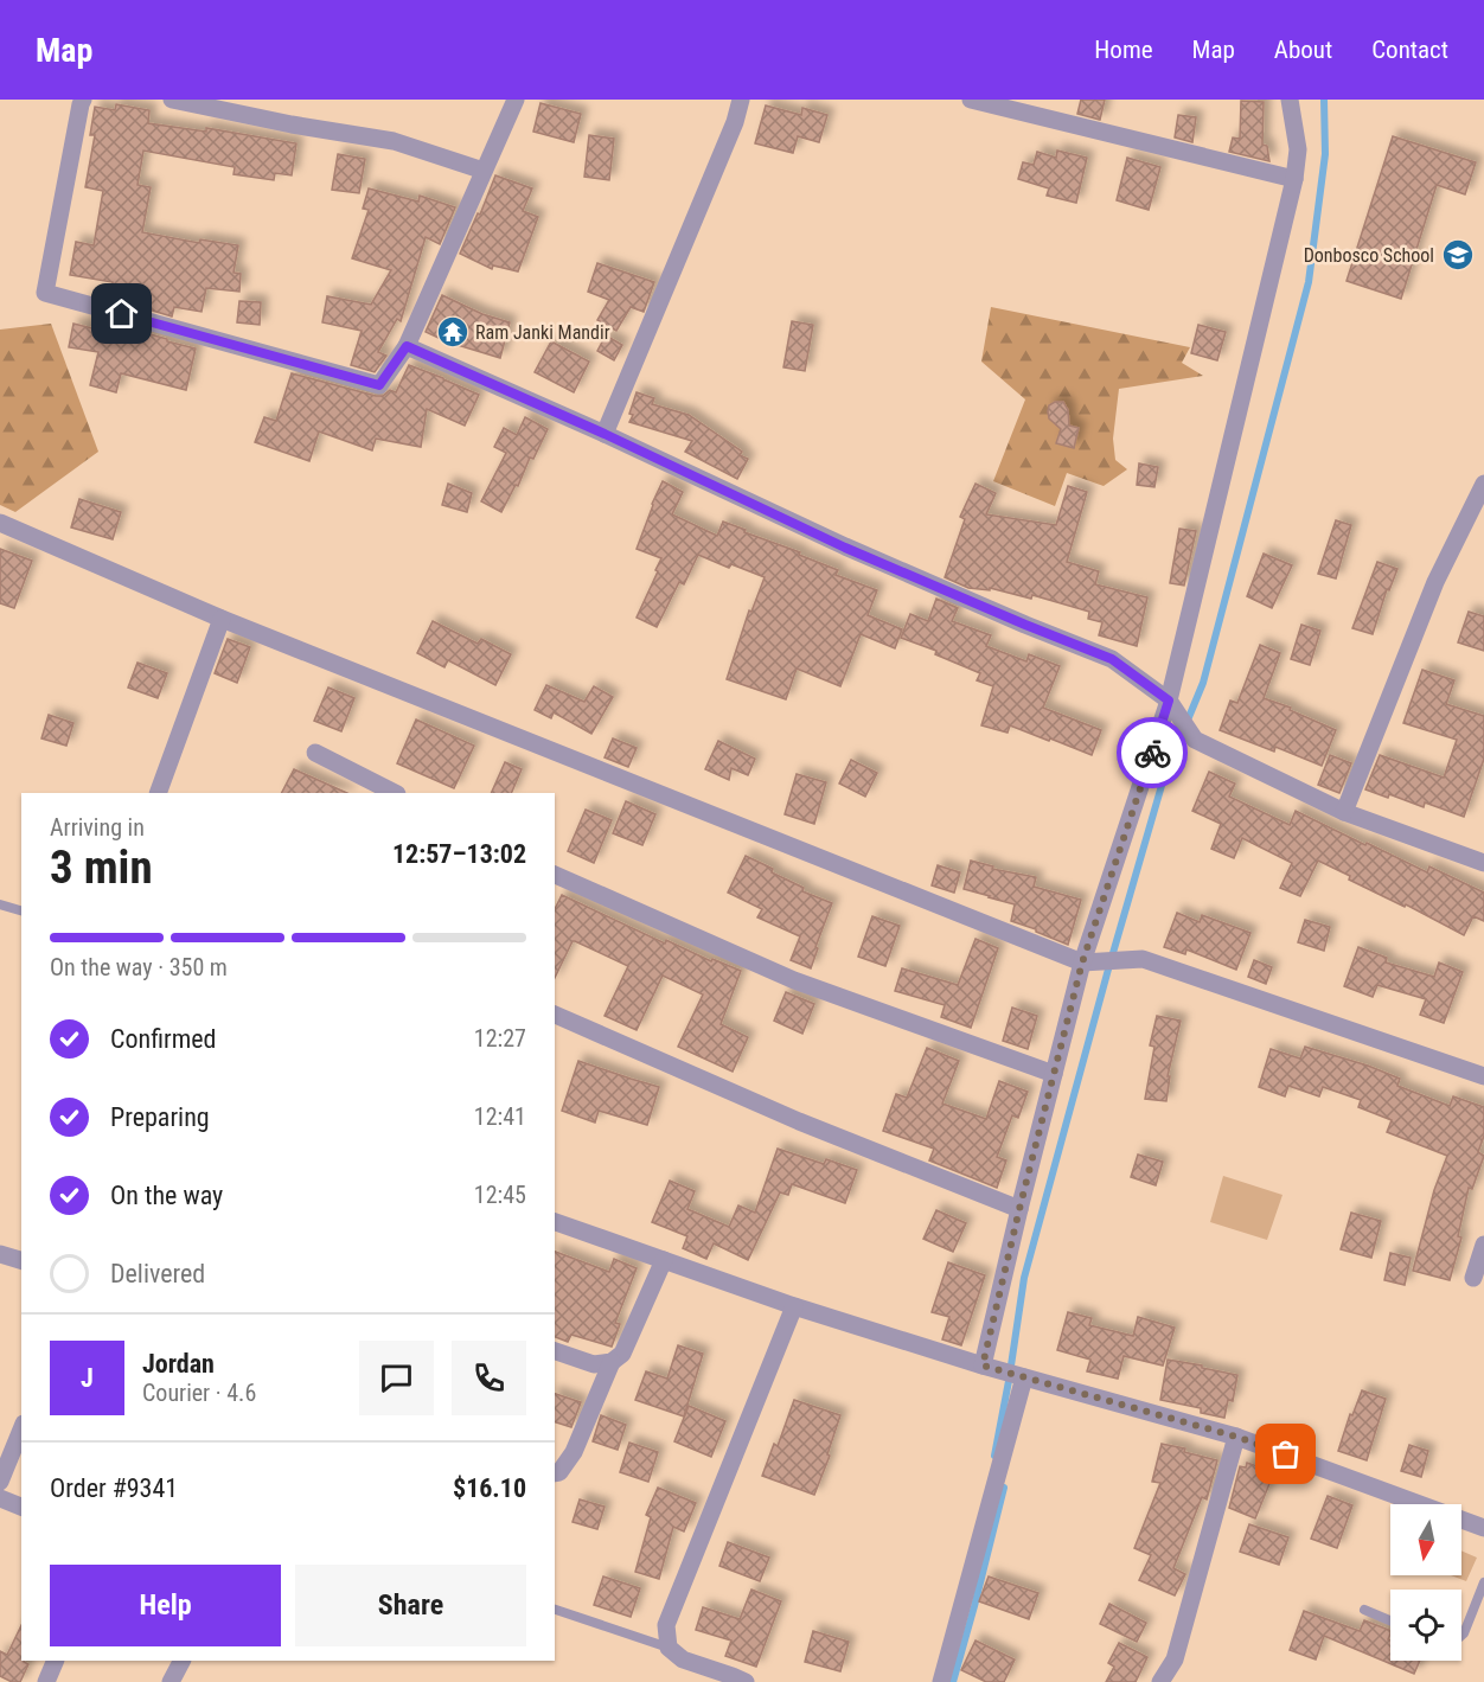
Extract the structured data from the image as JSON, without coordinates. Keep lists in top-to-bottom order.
{
  "places": {
    "school or university": ["Donbosco School"],
    "temple": ["Ram Janki Mandir"]
  },
  "north": "bottom",
  "page": {
    "header": "Map",
    "nav": [
      "Home",
      "Map",
      "About",
      "Contact"
    ],
    "heading": ["3 min", "Arriving in", "12:57–13:02"],
    "panel": [
      "Jordan",
      "Courier · 4.6",
      "Order #9341",
      "$16.10"
    ],
    "bar": "On the way · 350 m",
    "list": [
      ["Confirmed", "12:27"],
      ["Preparing", "12:41"],
      ["On the way", "12:45"],
      "Delivered"
    ],
    "round": "J",
    "buttons": ["Help", "Share"]
  }
}
